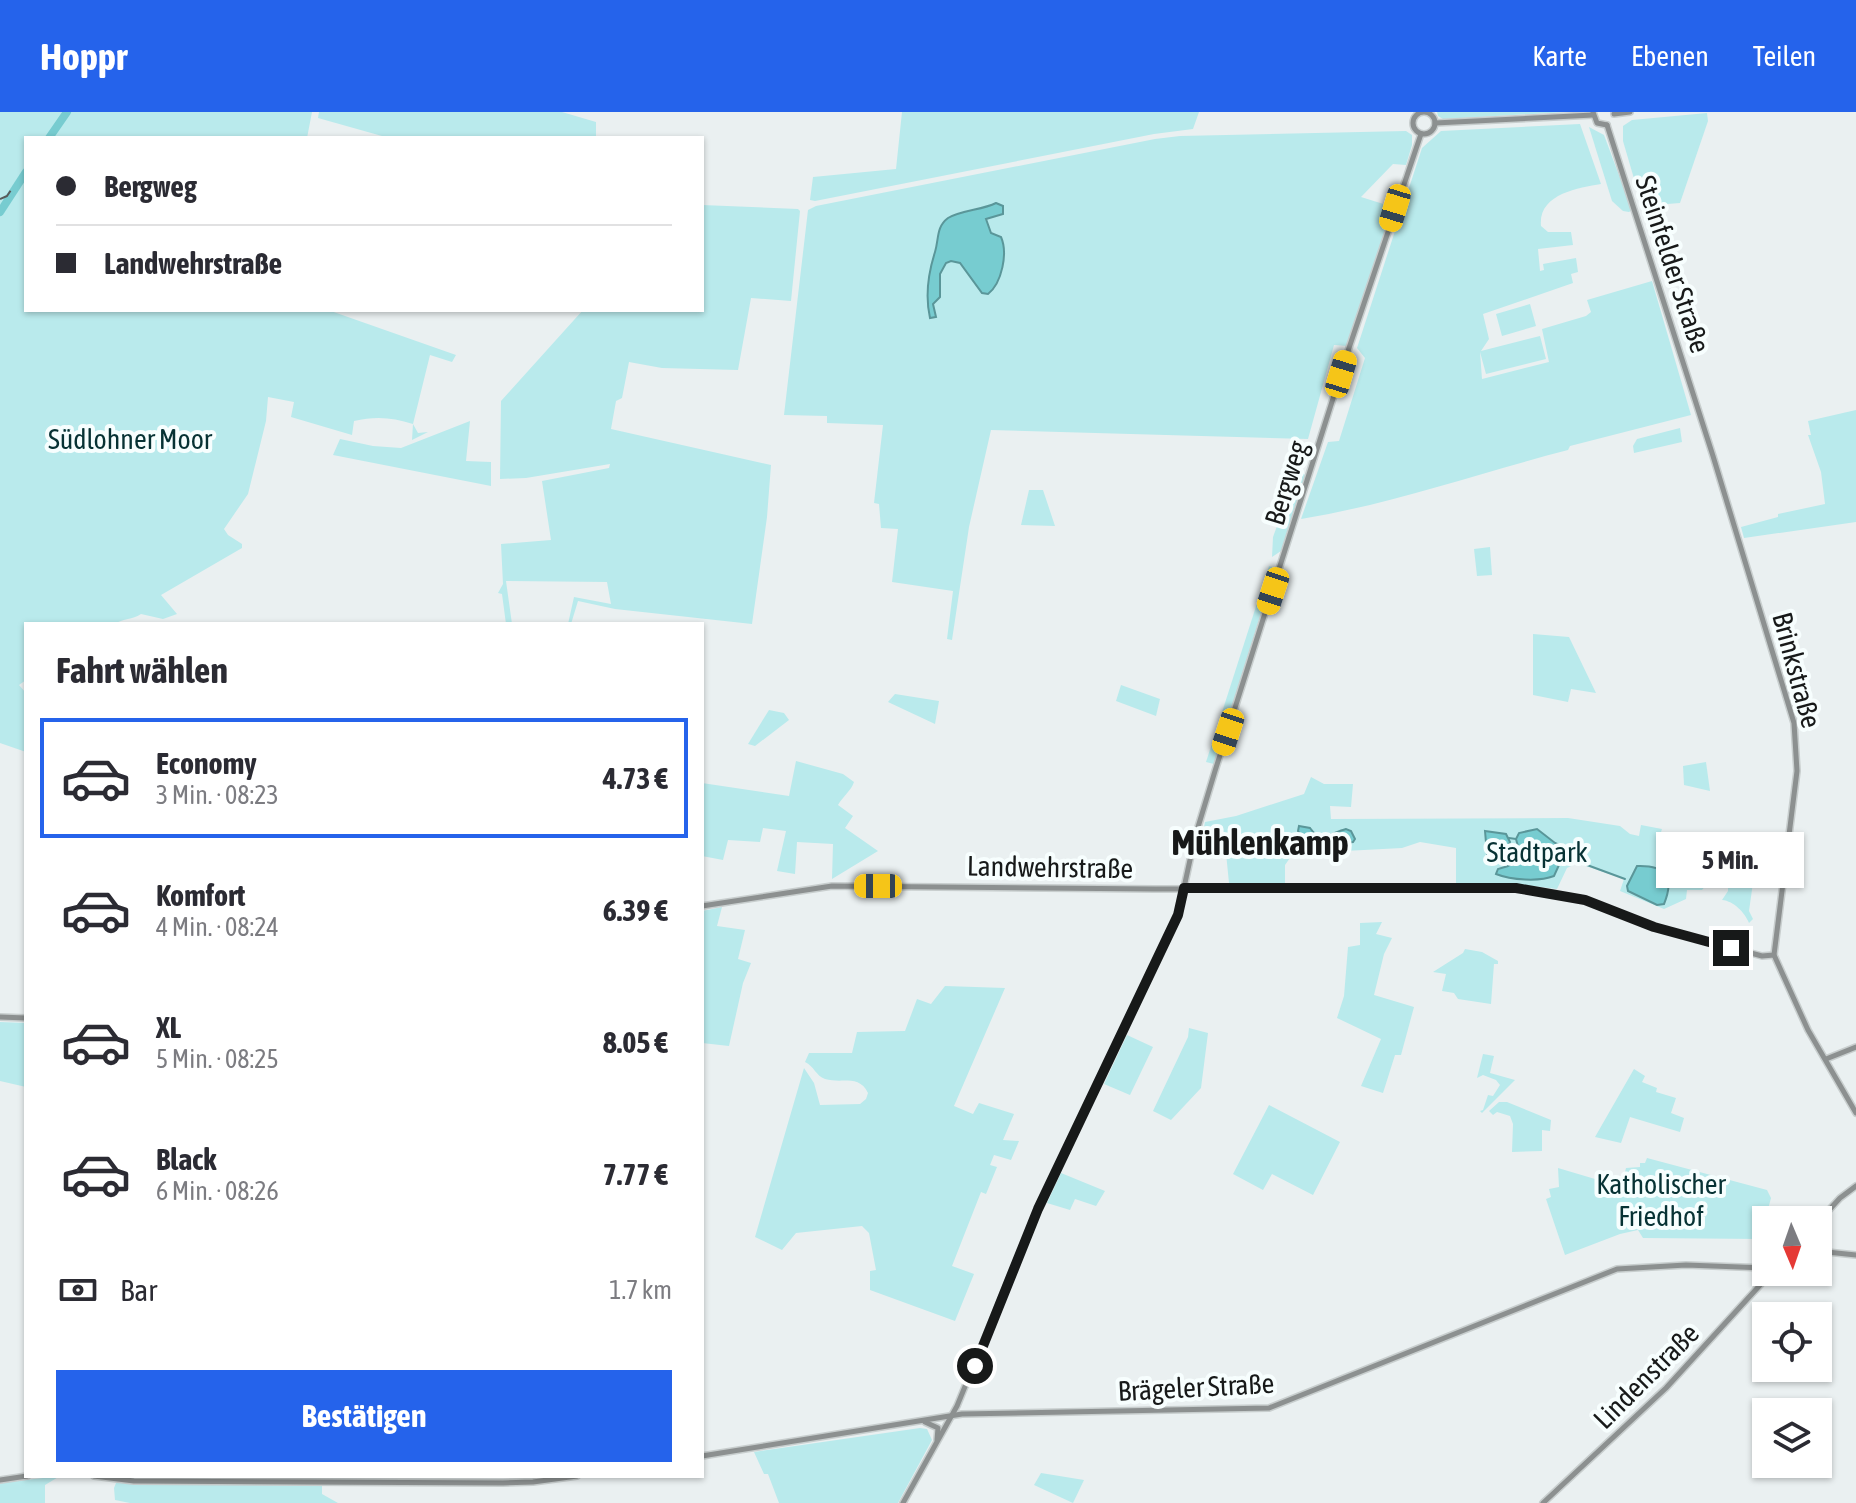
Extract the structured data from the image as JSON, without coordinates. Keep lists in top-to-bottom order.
{
  "streets": {
    "street": [
      "Steinfelder Straße",
      "Bergweg",
      "Brinkstraße",
      "Landwehrstraße",
      "Lindenstraße",
      "Brägeler Straße"
    ]
  },
  "crossings": [
    ["Steinfelder Straße", "Brinkstraße"],
    ["Bergweg", "Landwehrstraße"],
    ["Bergweg", "Brägeler Straße"],
    ["Brinkstraße", "Landwehrstraße"]
  ],
  "districts": ["Mühlenkamp"],
  "parks": ["Südlohner Moor", "Stadtpark", "Katholischer Friedhof"],
  "north": "bottom",
  "page": {
    "header": "Hoppr",
    "nav": ["Karte", "Ebenen", "Teilen"],
    "banner": ["Bergweg", "Landwehrstraße"],
    "heading": "Fahrt wählen",
    "list": [
      {
        "name": "Economy",
        "note": "3 Min. · 08:23",
        "value": "4.73 €"
      },
      {
        "name": "Komfort",
        "note": "4 Min. · 08:24",
        "value": "6.39 €"
      },
      {
        "name": "XL",
        "note": "5 Min. · 08:25",
        "value": "8.05 €"
      },
      {
        "name": "Black",
        "note": "6 Min. · 08:26",
        "value": "7.77 €"
      }
    ],
    "bubble": "5 Min.",
    "pay": ["Bar", "1.7 km"],
    "buttons": "Bestätigen"
  }
}
